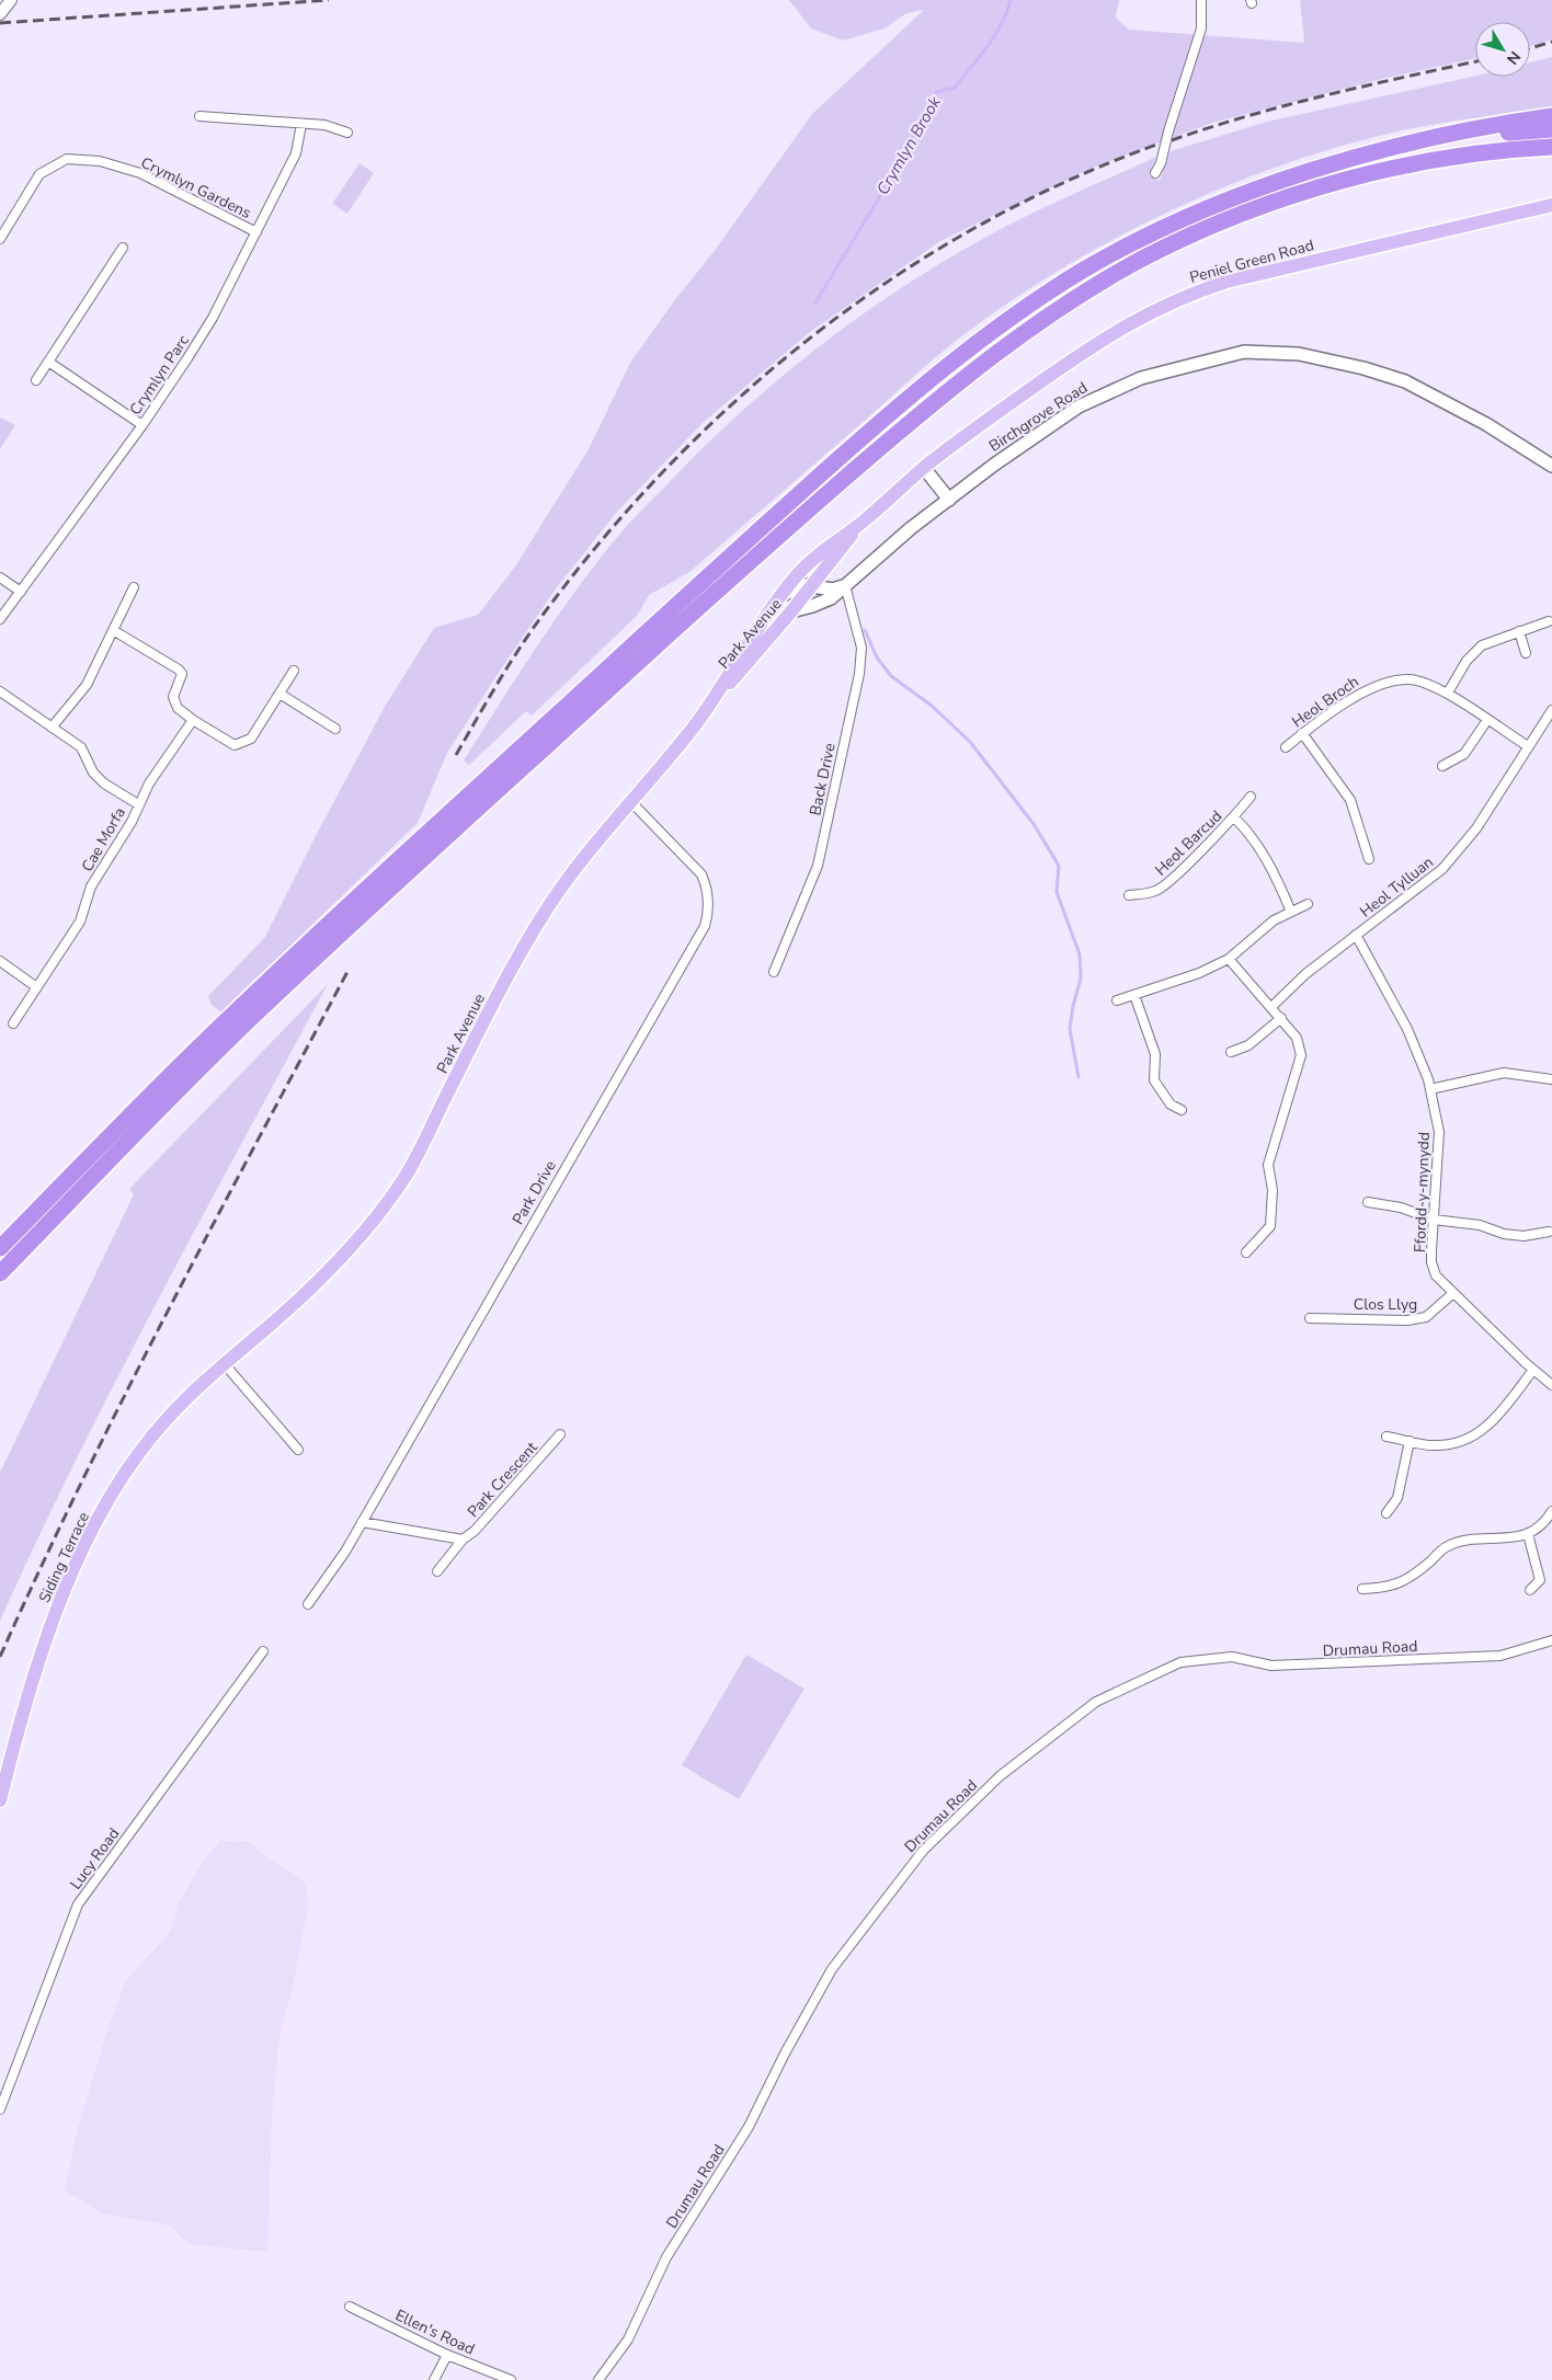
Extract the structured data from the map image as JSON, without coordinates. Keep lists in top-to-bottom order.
{
  "streets": {
    "main road": [
      "Peniel Green Road",
      "Birchgrove Road",
      "Park Avenue",
      "Siding Terrace"
    ],
    "street": [
      "Crymlyn Gardens",
      "Crymlyn Parc",
      "Heol Broch",
      "Back Drive",
      "Cae Morfa",
      "Heol Barcud",
      "Heol Tylluan",
      "Park Drive",
      "Ffordd-y-mynydd",
      "Clos Llyg",
      "Park Crescent",
      "Drumau Road",
      "Lucy Road",
      "Ellen's Road"
    ]
  },
  "crossings": [
    ["Crymlyn Gardens", "Crymlyn Parc"],
    ["Peniel Green Road", "Park Avenue"],
    ["Birchgrove Road", "Park Avenue"],
    ["Birchgrove Road", "Back Drive"],
    ["Park Avenue", "Park Drive"],
    ["Park Avenue", "Siding Terrace"],
    ["Heol Broch", "Heol Tylluan"],
    ["Heol Tylluan", "Ffordd-y-mynydd"],
    ["Ffordd-y-mynydd", "Clos Llyg"]
  ],
  "water": ["Crymlyn Brook"],
  "north": "bottom right"
}
